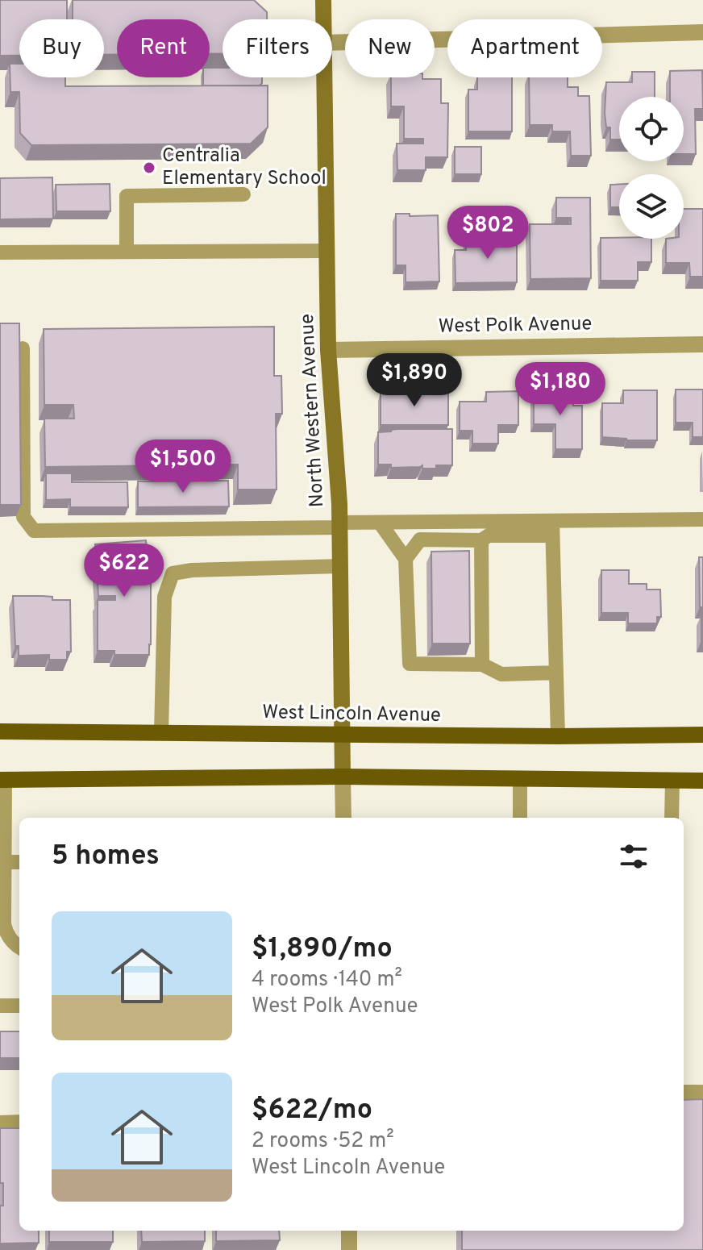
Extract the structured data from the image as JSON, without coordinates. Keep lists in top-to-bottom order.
{
  "streets": {
    "main road": ["North Western Avenue", "West Lincoln Avenue"],
    "street": ["West Polk Avenue"]
  },
  "crossings": [
    ["West Polk Avenue", "North Western Avenue"],
    ["North Western Avenue", "West Lincoln Avenue"]
  ],
  "places": ["Centralia Elementary School"],
  "page": {
    "chip": [
      "Buy",
      "Rent",
      "Filters",
      "New",
      "Apartment"
    ],
    "price": [
      "$802",
      "$1,890",
      "$1,180",
      "$1,500",
      "$622"
    ],
    "heading": "5 homes",
    "list": [
      {
        "name": "$1,890/mo",
        "note": "4 rooms · 140 m² · West Polk Avenue"
      },
      {
        "name": "$622/mo",
        "note": "2 rooms · 52 m² · West Lincoln Avenue"
      }
    ]
  }
}
